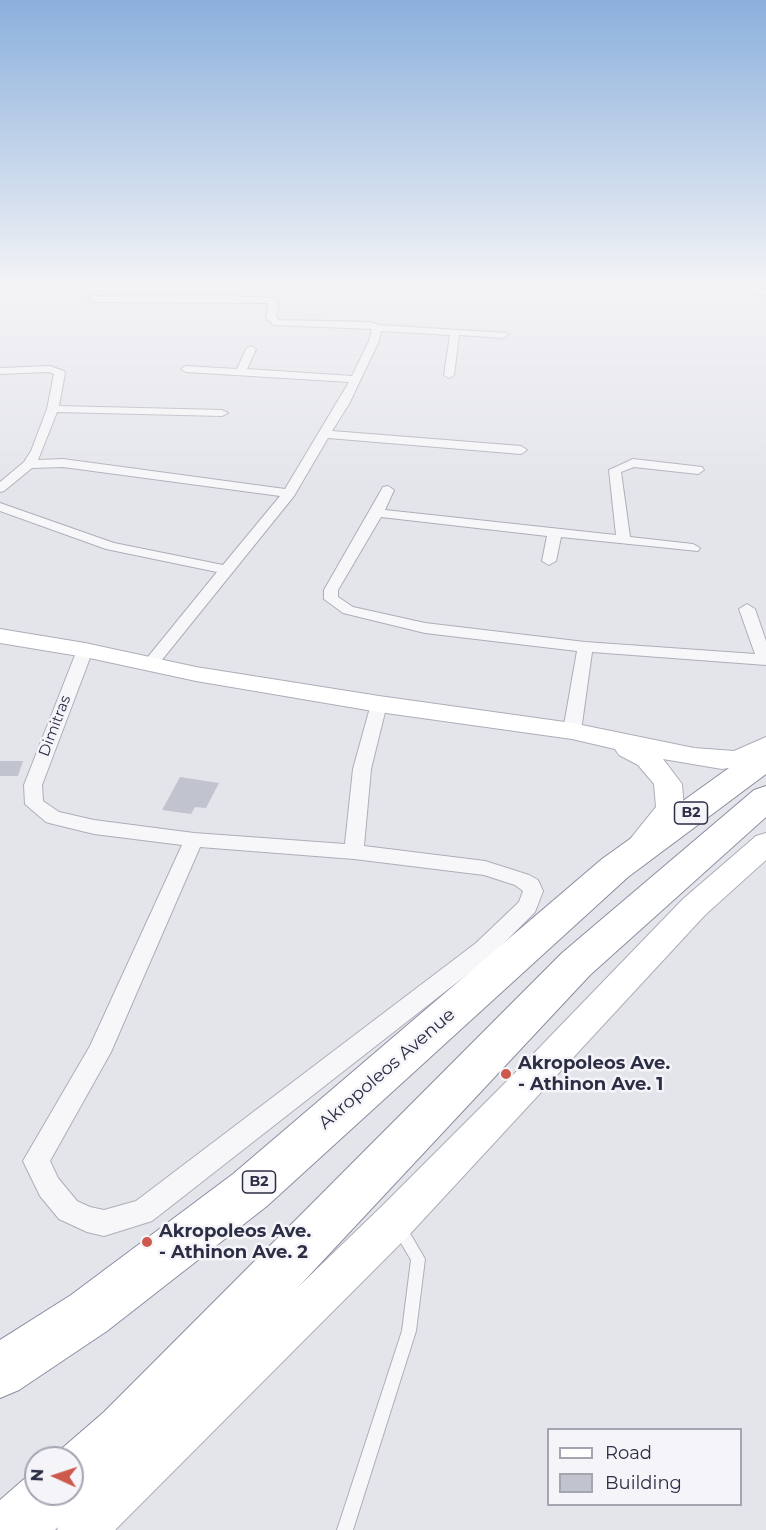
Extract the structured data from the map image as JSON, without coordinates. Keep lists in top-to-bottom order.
{
  "streets": {
    "highway": ["B2", "Akropoleos Avenue"],
    "street": ["Dimitras"]
  },
  "places": ["Akropoleos Ave. - Athinon Ave. 1", "Akropoleos Ave. - Athinon Ave. 2"],
  "legend": ["Road", "Building"],
  "north": "left"
}
